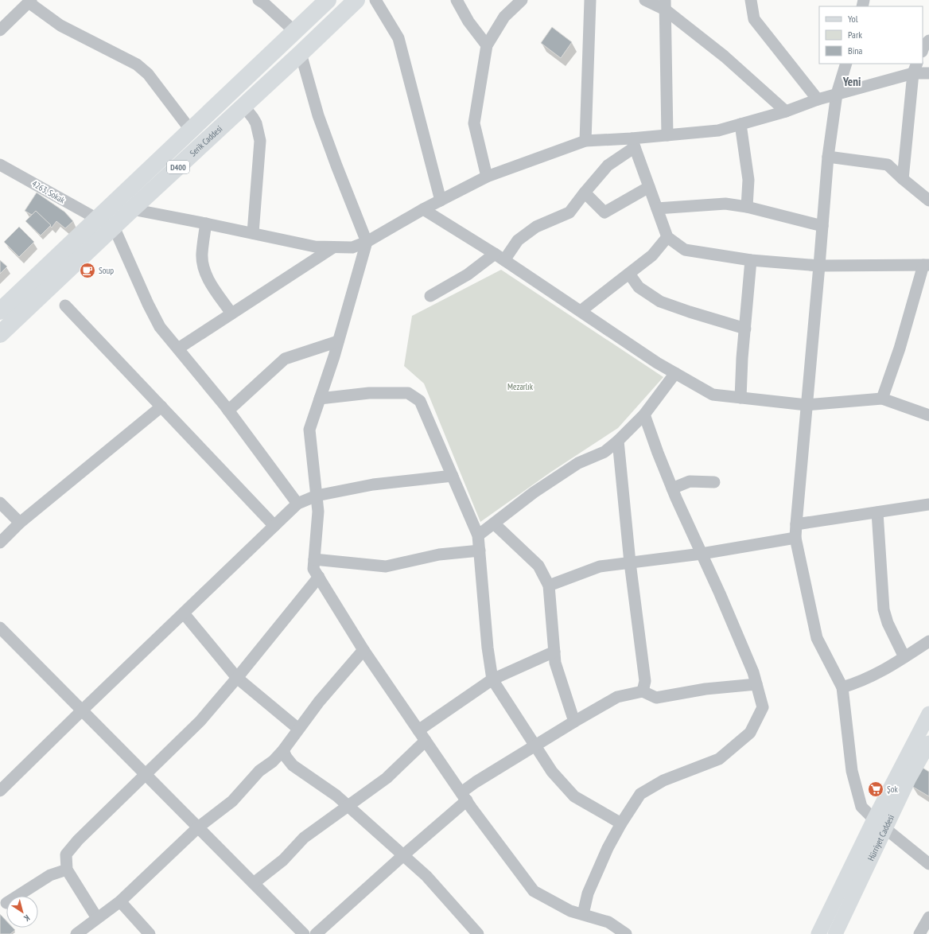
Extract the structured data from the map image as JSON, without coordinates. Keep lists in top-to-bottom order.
{
  "streets": {
    "highway": ["Serik Caddesi", "D400"],
    "main road": ["Hürriyet Caddesi"],
    "street": ["4263. Sokak"]
  },
  "crossings": [
    ["Serik Caddesi", "4263. Sokak"]
  ],
  "districts": ["Yeni"],
  "parks": ["Mezarlık"],
  "places": {
    "cafe": ["Soup"],
    "supermarket": ["Şok"]
  },
  "legend": ["Yol", "Park", "Bina"],
  "north": "bottom right"
}
